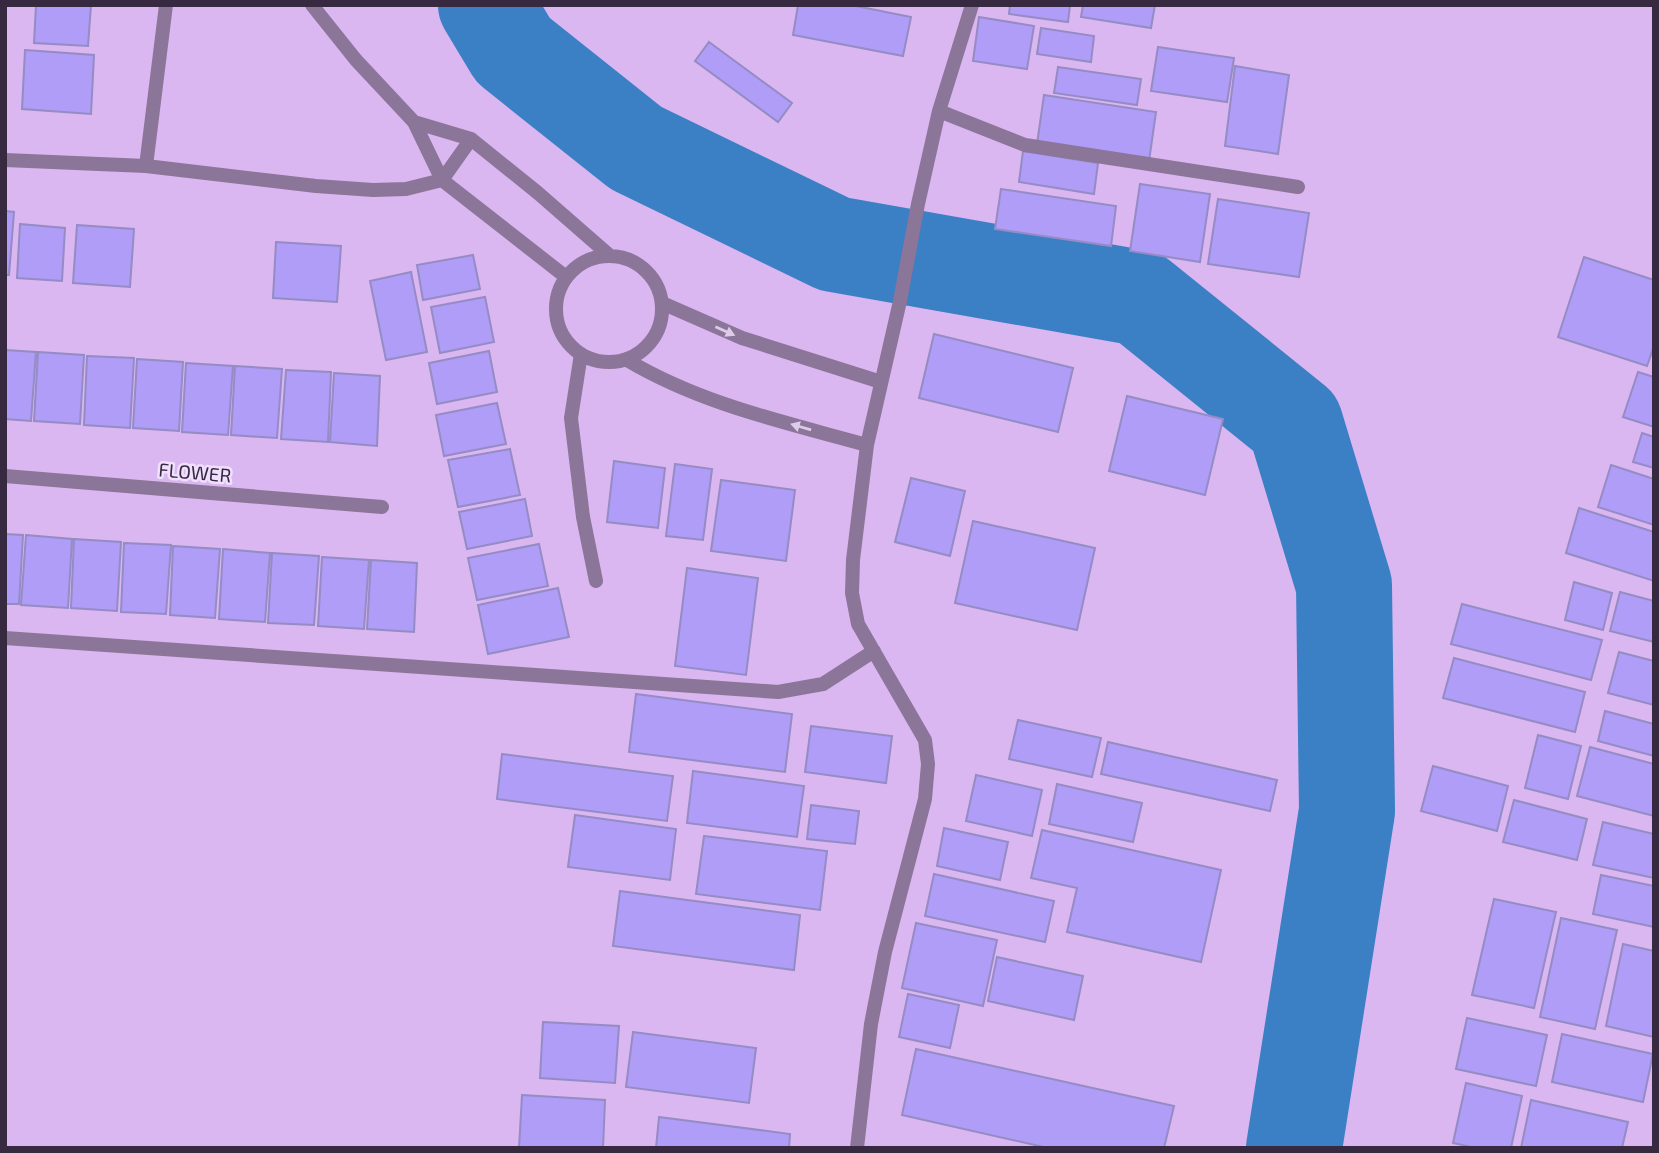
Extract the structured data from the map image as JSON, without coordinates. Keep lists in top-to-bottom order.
{
  "streets": {
    "street": ["FLOWER"]
  }
}
